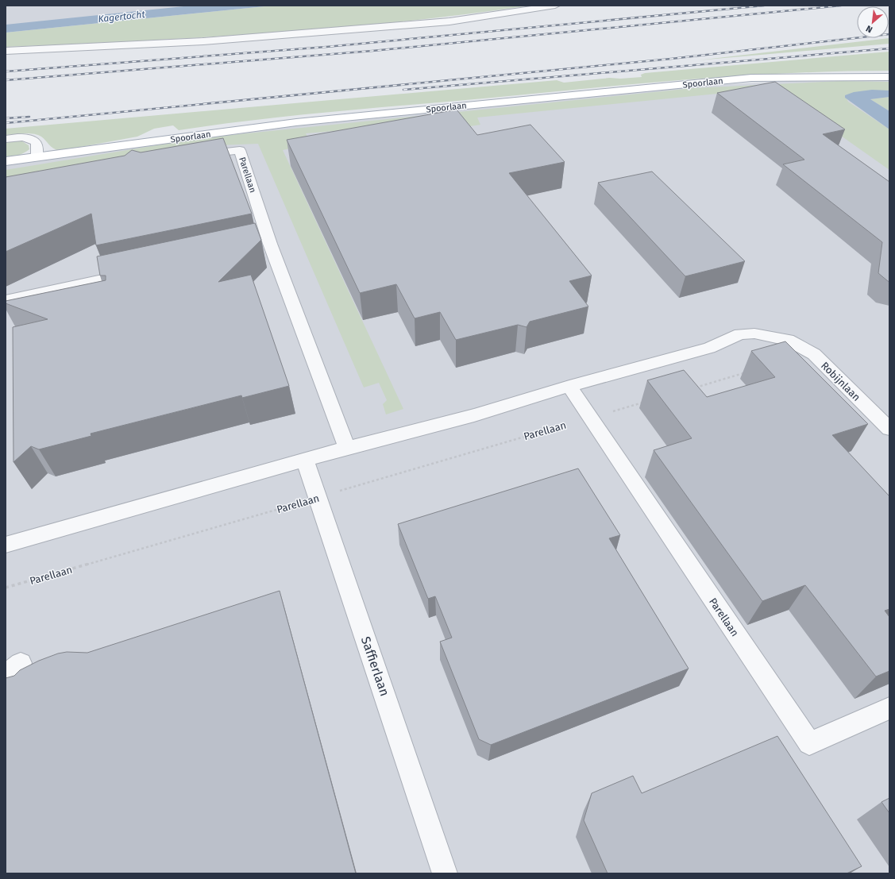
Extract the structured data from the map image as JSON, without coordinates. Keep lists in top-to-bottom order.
{
  "streets": {
    "main road": ["Spoorlaan"],
    "street": ["Parellaan", "Robijnlaan", "Saffierlaan"]
  },
  "crossings": [
    ["Parellaan", "Robijnlaan"],
    ["Parellaan", "Saffierlaan"]
  ],
  "water": ["Kagertocht"],
  "north": "bottom left"
}
